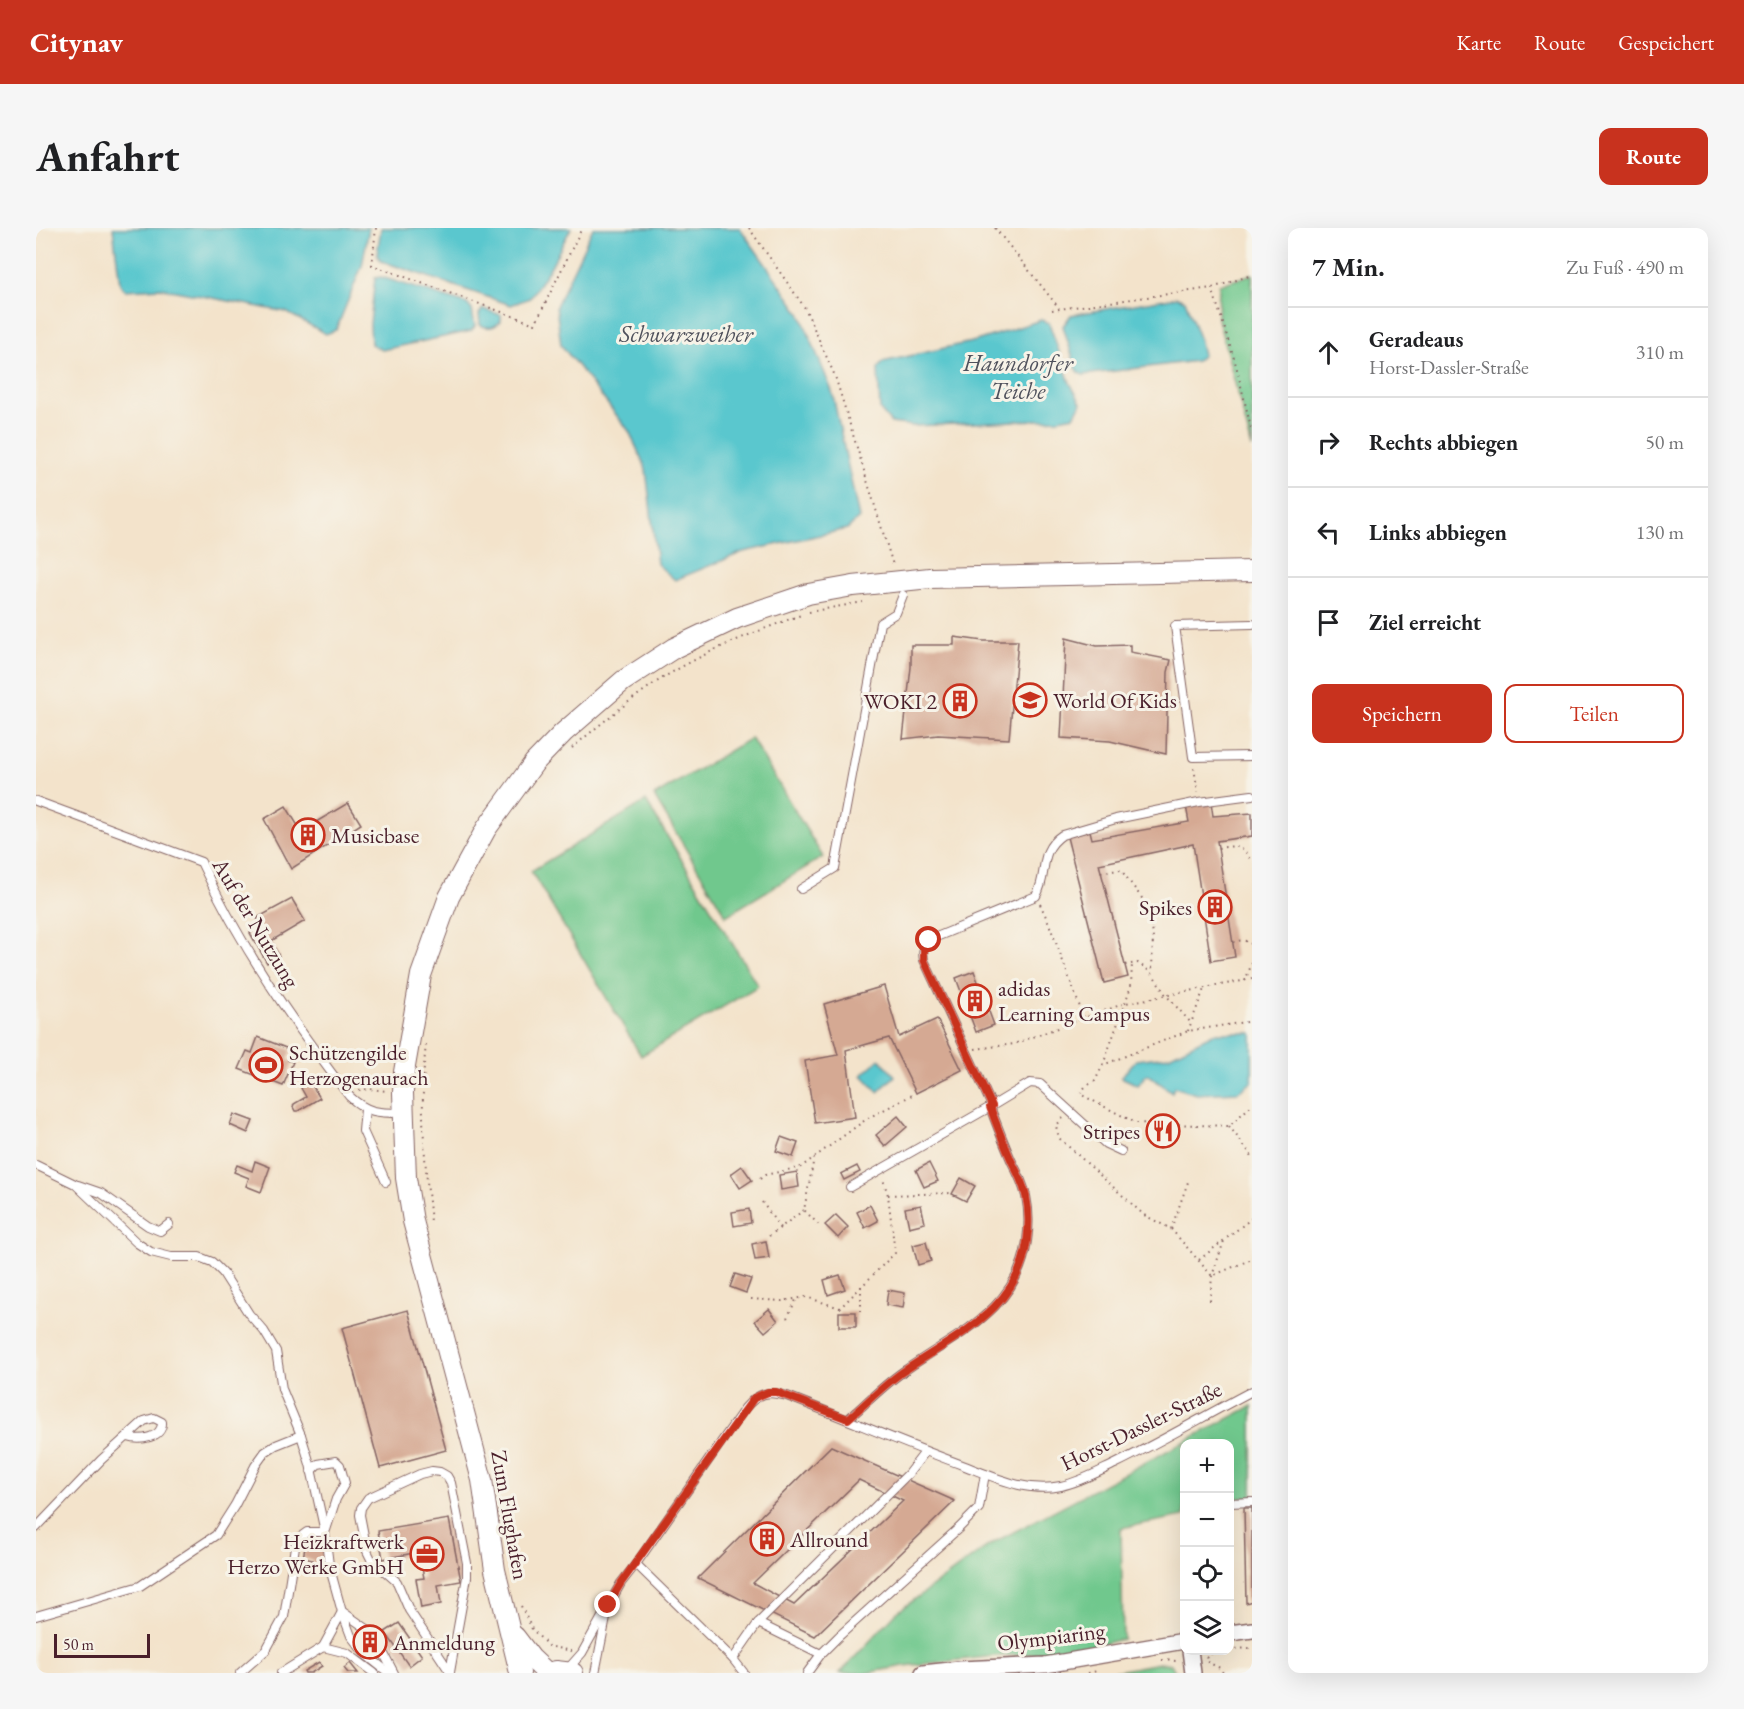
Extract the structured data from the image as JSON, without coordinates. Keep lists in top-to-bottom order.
{
  "streets": {
    "street": ["Zum Flughafen", "Olympiaring"],
    "lane": ["Auf der Nutzung", "Horst-Dassler-Straße"]
  },
  "crossings": [
    ["Horst-Dassler-Straße", "Zum Flughafen"]
  ],
  "water": ["Schwarzweiher", "Haundorfer Teiche"],
  "places": {
    "school or university": ["World Of Kids"],
    "building": [
      "WOKI 2",
      "Musicbase",
      "Spikes",
      "adidas Learning Campus",
      "Allround",
      "Anmeldung"
    ],
    "sports": ["Schützengilde Herzogenaurach"],
    "restaurant": ["Stripes"],
    "office": ["Heizkraftwerk Herzo Werke GmbH"]
  },
  "scale_bar": "50 m",
  "page": {
    "header": "Citynav",
    "nav": ["Karte", "Route", "Gespeichert"],
    "buttons": [
      "Route",
      ["Speichern", "Teilen"]
    ],
    "title": "Anfahrt",
    "heading": ["7 Min.", "Zu Fuß · 490 m"],
    "list": [
      ["Geradeaus", "Horst-Dassler-Straße", "310 m"],
      ["Rechts abbiegen", "50 m"],
      ["Links abbiegen", "130 m"],
      "Ziel erreicht"
    ],
    "map_buttons": ["+", "−"],
    "scale": "50 m"
  }
}
